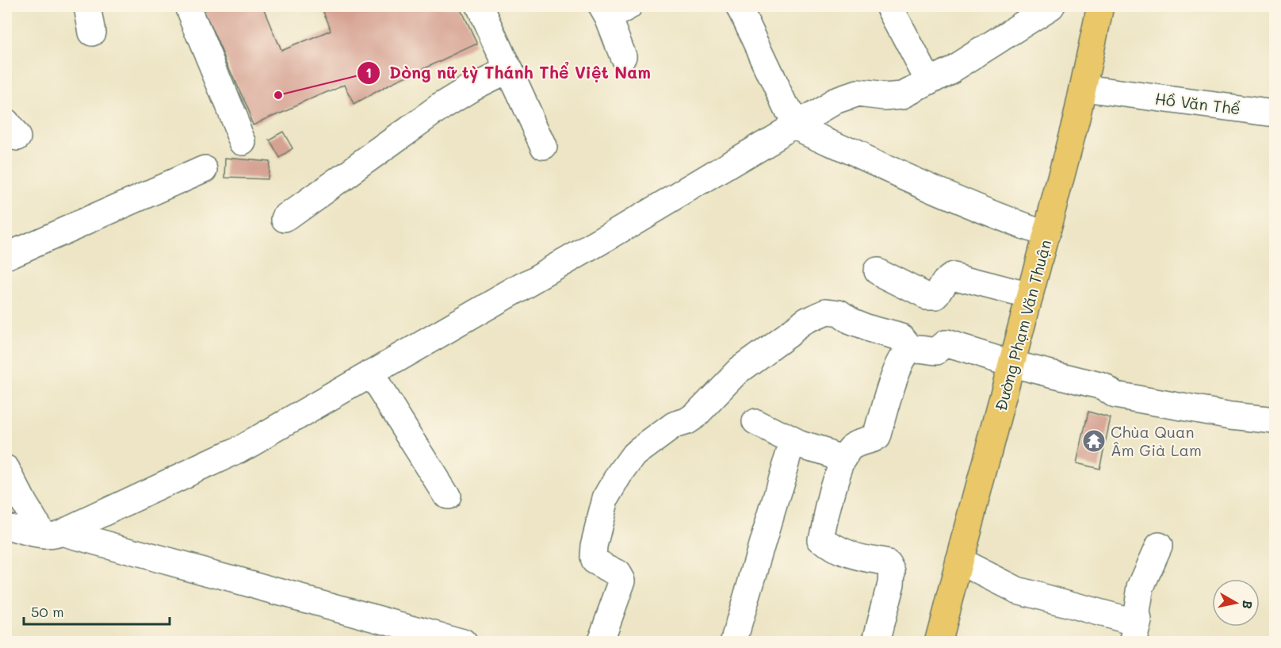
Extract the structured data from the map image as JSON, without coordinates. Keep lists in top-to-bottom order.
{
  "streets": {
    "main road": ["Đường Phạm Văn Thuận"],
    "street": ["Hồ Văn Thể"]
  },
  "crossings": [
    ["Hồ Văn Thể", "Đường Phạm Văn Thuận"]
  ],
  "places": {
    "other": ["Dòng nữ tỳ Thánh Thể Việt Nam"],
    "temple": ["Chùa Quan Âm Già Lam"]
  },
  "scale_bar": "50 m",
  "north": "right"
}
